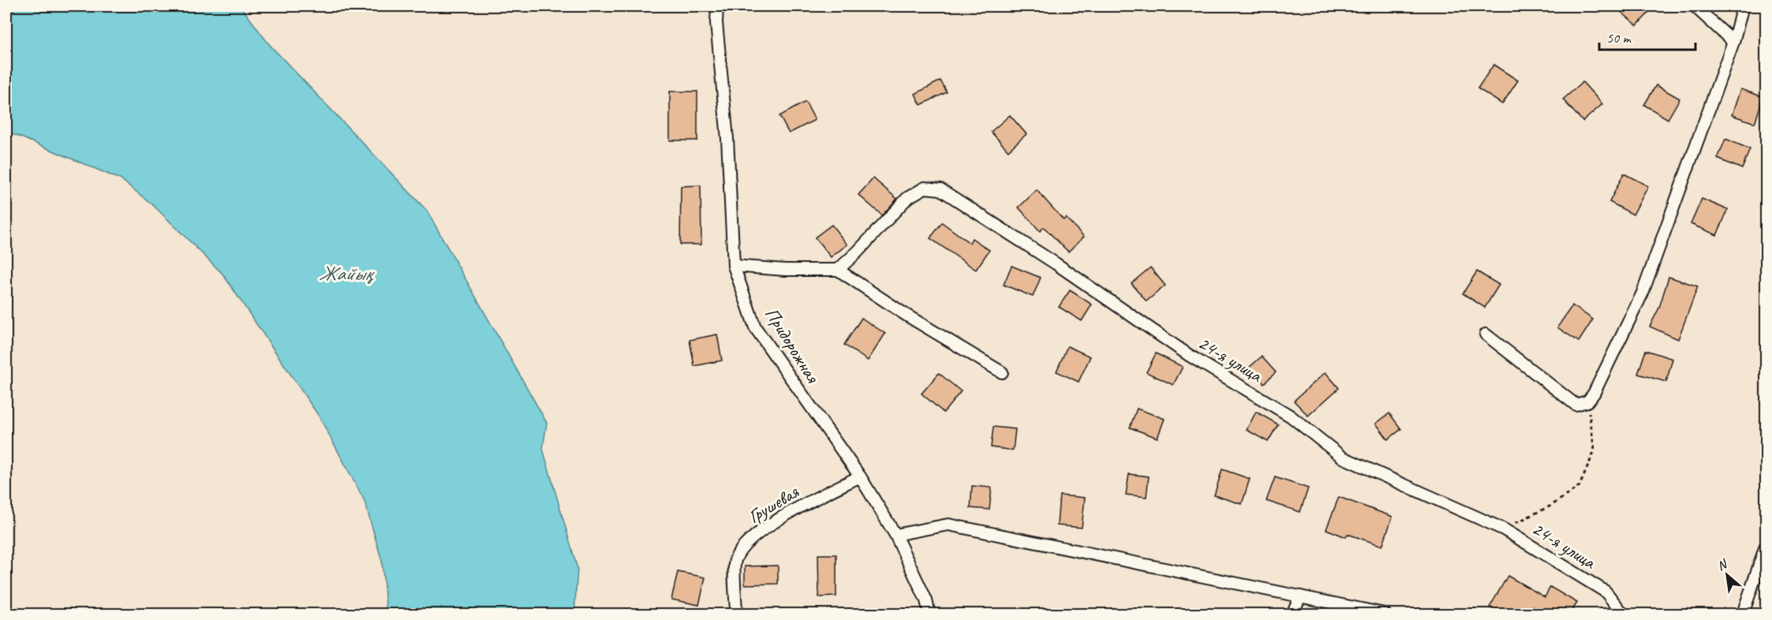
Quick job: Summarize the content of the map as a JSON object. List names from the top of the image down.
{
  "streets": {
    "street": ["Придорожная", "24-я улица", "Грушевая"]
  },
  "crossings": [
    ["Придорожная", "Грушевая"]
  ],
  "water": ["Жайық"],
  "scale_bar": "50 m",
  "north": "top left"
}
